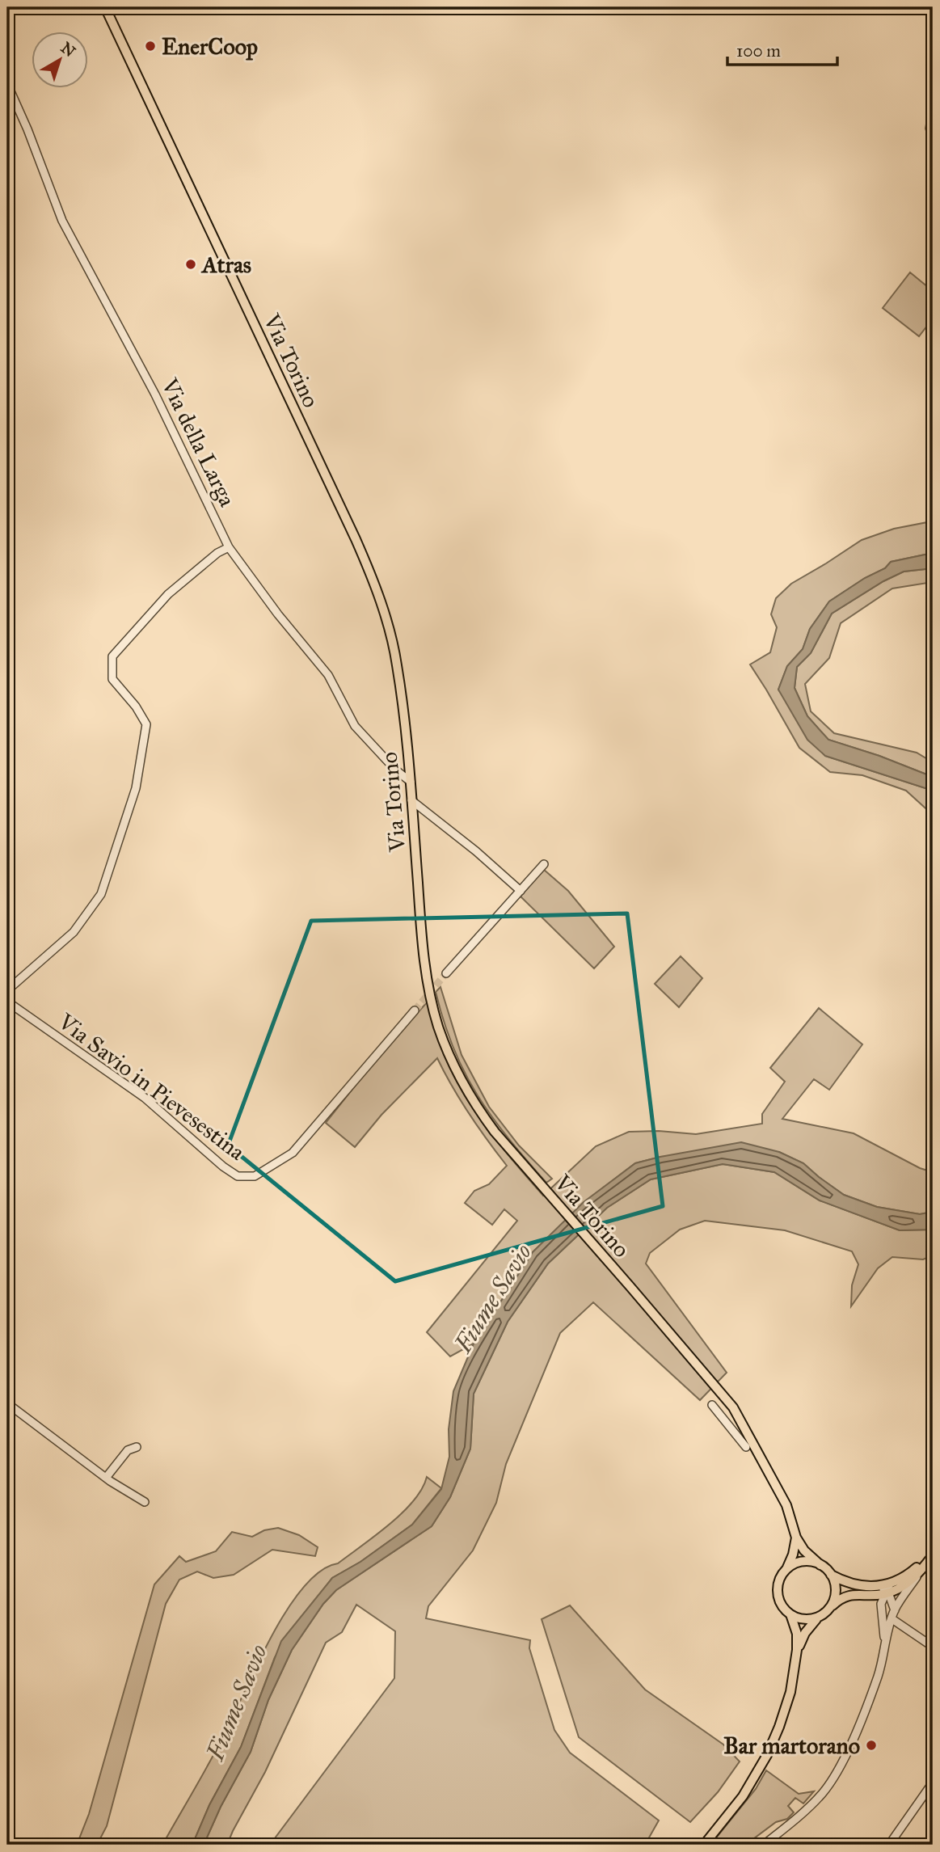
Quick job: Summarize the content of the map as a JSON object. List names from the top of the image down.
{
  "streets": {
    "main road": ["Via Torino"],
    "street": ["Via della Larga", "Via Savio in Pievesestina"]
  },
  "crossings": [
    ["Via Torino", "Via della Larga"]
  ],
  "water": ["Fiume Savio"],
  "places": ["EnerCoop", "Atras", "Bar martorano"],
  "scale_bar": "100 m",
  "north": "top right"
}
